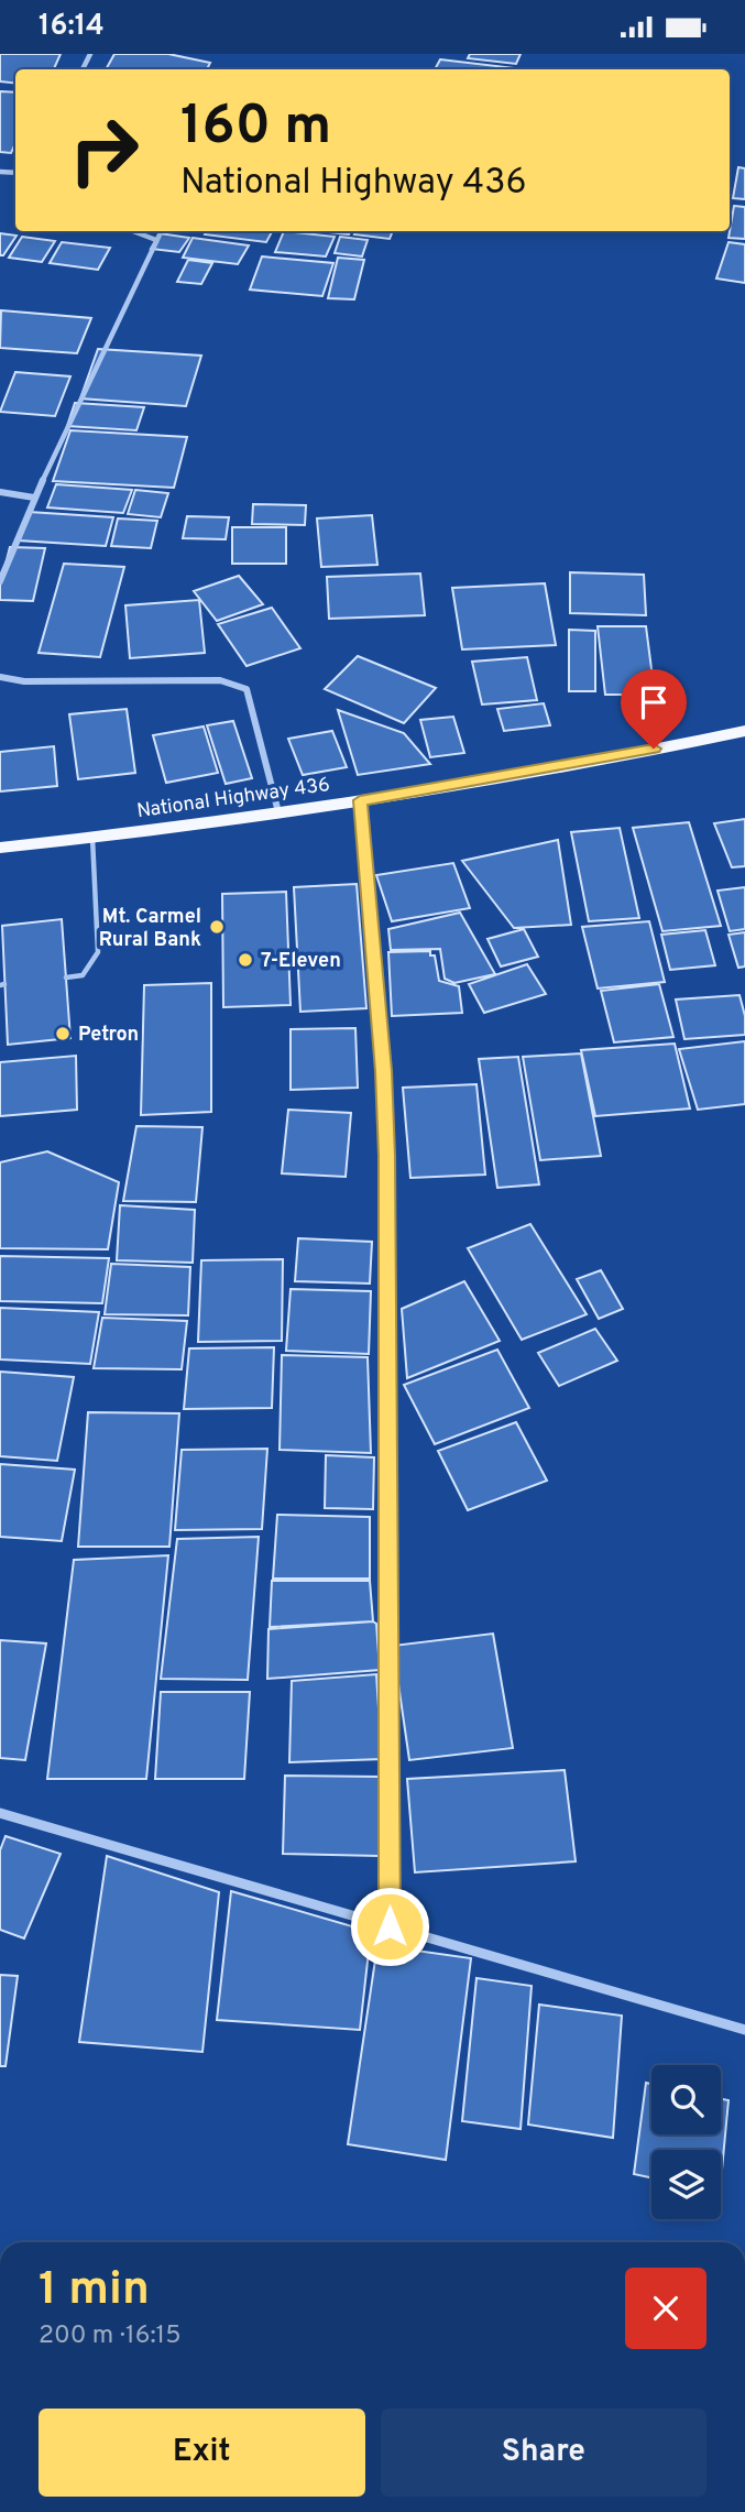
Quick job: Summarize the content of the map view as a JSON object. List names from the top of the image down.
{
  "streets": {
    "main road": ["National Highway 436"]
  },
  "places": ["Mt. Carmel Rural Bank", "7-Eleven", "Petron"],
  "page": {
    "status": "16:14",
    "turn": ["160 m", "National Highway 436"],
    "heading": ["1 min", "200 m · 16:15"],
    "buttons": ["Exit", "Share"]
  }
}
